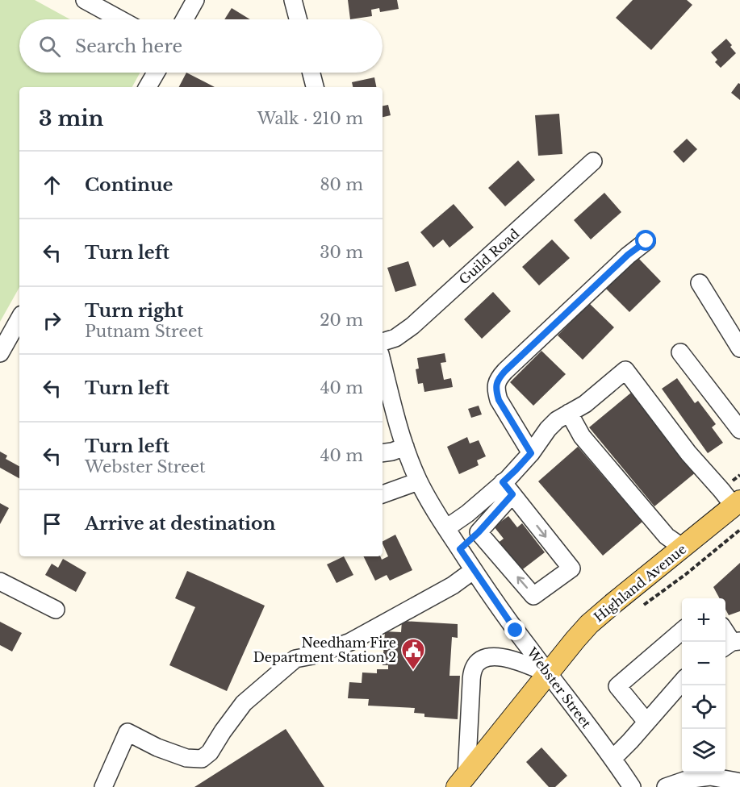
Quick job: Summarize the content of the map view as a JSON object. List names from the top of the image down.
{
  "streets": {
    "main road": ["Highland Avenue"],
    "street": ["Guild Road", "Webster Street"]
  },
  "crossings": [
    ["Highland Avenue", "Webster Street"]
  ],
  "places": {
    "public building": ["Needham Fire Department Station 2"]
  },
  "page": {
    "search": "Search here",
    "heading": ["3 min", "Walk · 210 m"],
    "list": [
      ["Continue", "80 m"],
      ["Turn left", "30 m"],
      ["Turn right", "Putnam Street", "20 m"],
      ["Turn left", "40 m"],
      ["Turn left", "Webster Street", "40 m"],
      "Arrive at destination"
    ],
    "map_buttons": ["+", "−"]
  }
}
